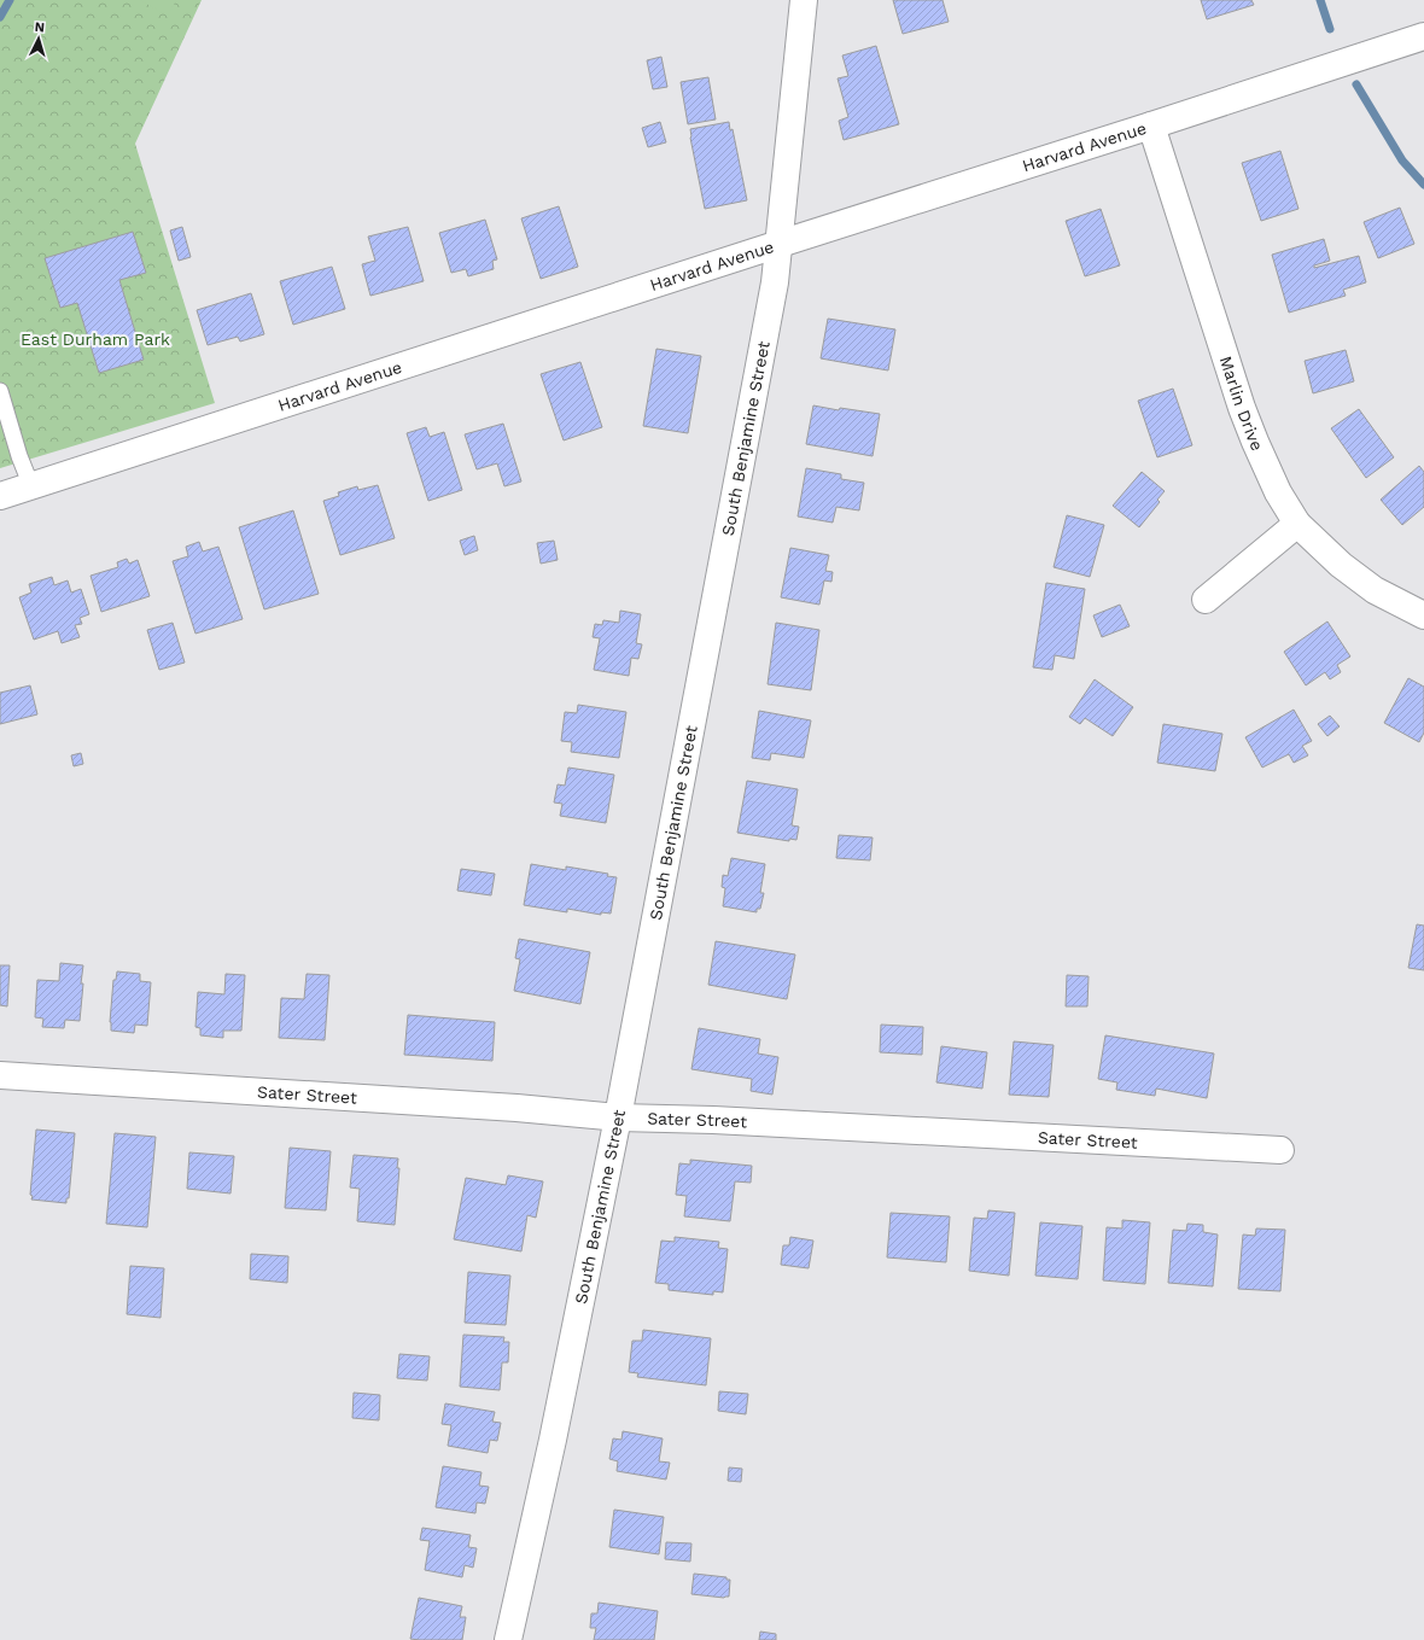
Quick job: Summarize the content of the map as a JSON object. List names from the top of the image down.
{
  "streets": {
    "street": [
      "Harvard Avenue",
      "Marlin Drive",
      "South Benjamine Street",
      "Sater Street"
    ]
  },
  "crossings": [
    ["Harvard Avenue", "Marlin Drive"],
    ["Harvard Avenue", "South Benjamine Street"],
    ["South Benjamine Street", "Sater Street"]
  ],
  "parks": ["East Durham Park"],
  "north": "top"
}
